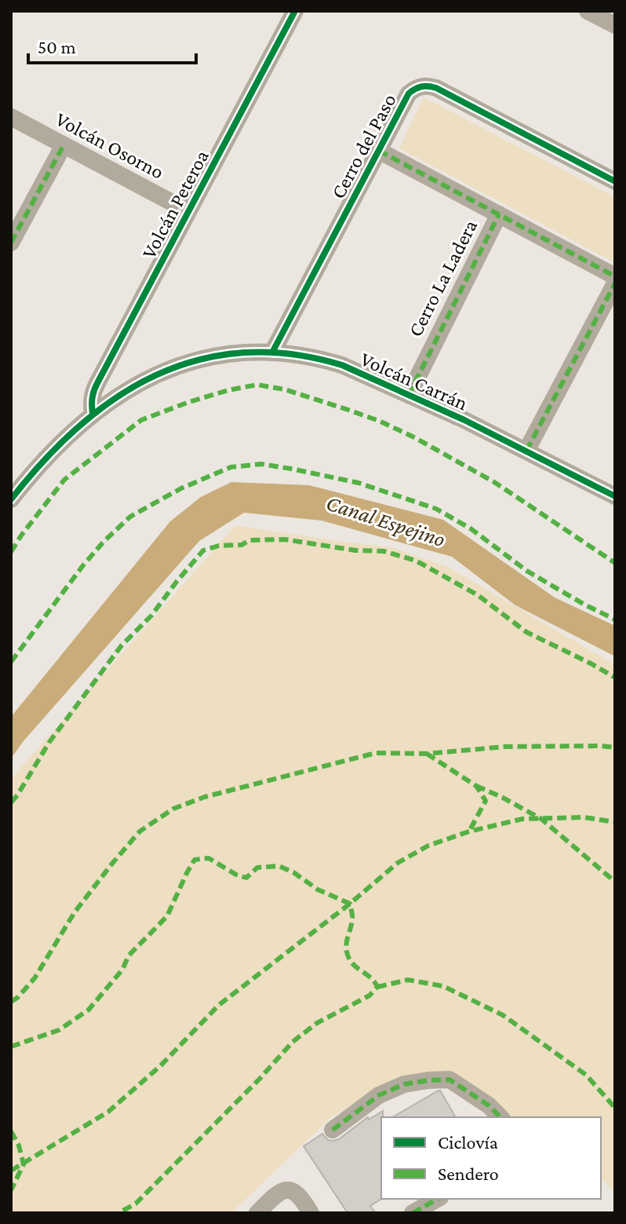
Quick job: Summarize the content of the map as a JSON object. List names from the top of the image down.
{
  "streets": {
    "street": [
      "Volcán Osorno",
      "Cerro del Paso",
      "Volcán Peteroa",
      "Cerro La Ladera",
      "Volcán Carrán"
    ]
  },
  "crossings": [
    ["Volcán Osorno", "Volcán Peteroa"],
    ["Cerro del Paso", "Cerro La Ladera"],
    ["Cerro del Paso", "Volcán Carrán"],
    ["Volcán Peteroa", "Volcán Carrán"],
    ["Cerro La Ladera", "Volcán Carrán"]
  ],
  "water": ["Canal Espejino"],
  "legend": ["Ciclovía", "Sendero"],
  "scale_bar": "50 m"
}
